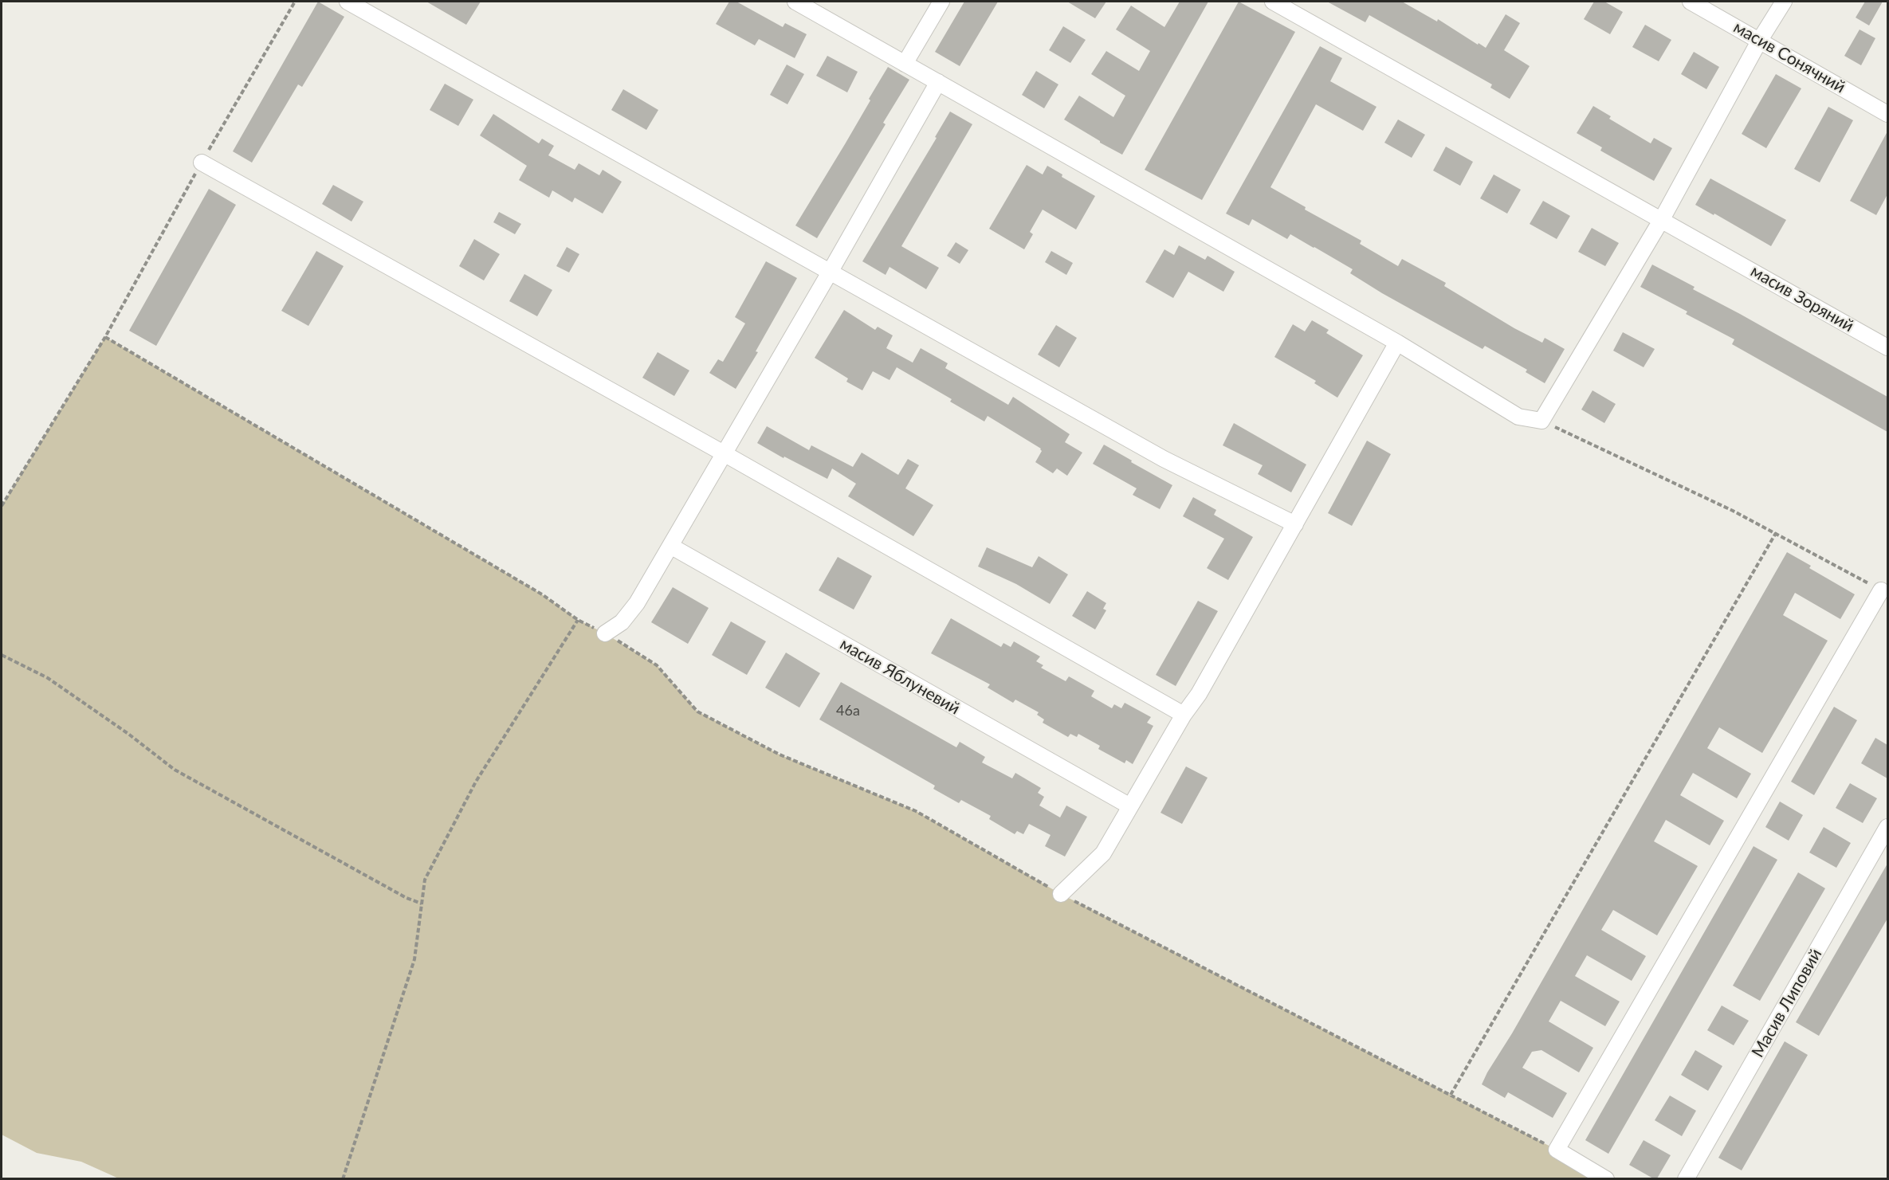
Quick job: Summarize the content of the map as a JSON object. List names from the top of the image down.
{
  "streets": {
    "street": [
      "масив Сонячний",
      "масив Зоряний",
      "масив Яблуневий",
      "Масив Липовий"
    ]
  },
  "house_numbers": ["46а"]
}
